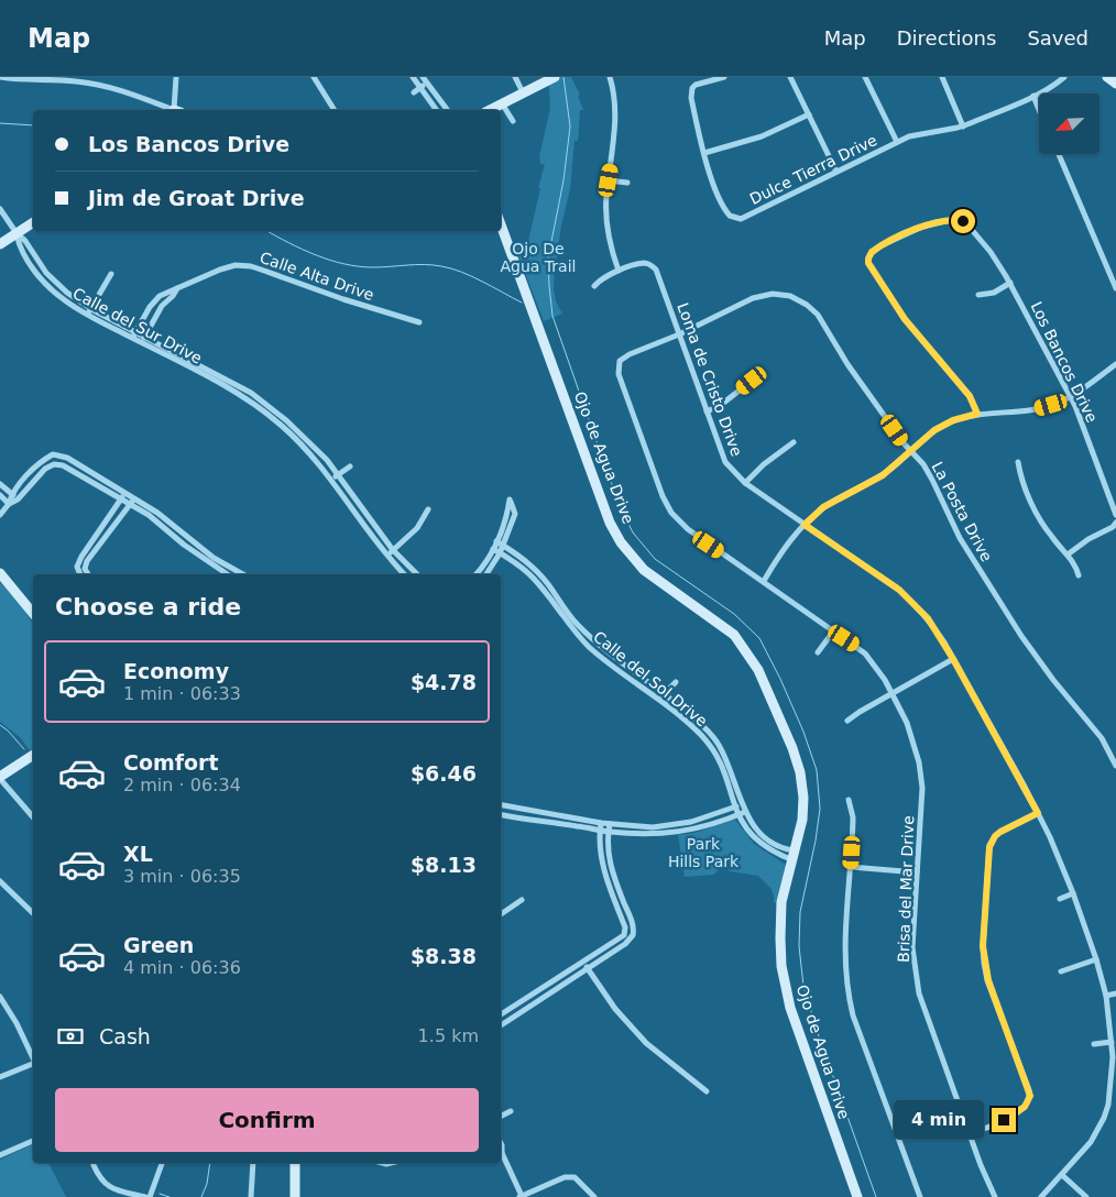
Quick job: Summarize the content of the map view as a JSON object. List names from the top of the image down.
{
  "streets": {
    "street": [
      "Dulce Tierra Drive",
      "Calle Alta Drive",
      "Calle del Sur Drive",
      "Los Bancos Drive",
      "Loma de Cristo Drive",
      "Ojo de Agua Drive",
      "La Posta Drive",
      "Calle del Sol Drive",
      "Brisa del Mar Drive"
    ]
  },
  "crossings": [
    ["Calle Alta Drive", "Calle del Sur Drive"],
    ["Loma de Cristo Drive", "La Posta Drive"],
    ["Loma de Cristo Drive", "Brisa del Mar Drive"],
    ["Ojo de Agua Drive", "Calle del Sol Drive"],
    ["La Posta Drive", "Brisa del Mar Drive"]
  ],
  "parks": ["Ojo De Agua Trail", "Park Hills Park"],
  "north": "bottom left",
  "page": {
    "header": "Map",
    "nav": ["Map", "Directions", "Saved"],
    "banner": ["Los Bancos Drive", "Jim de Groat Drive"],
    "heading": "Choose a ride",
    "list": [
      {
        "name": "Economy",
        "note": "1 min · 06:33",
        "value": "$4.78"
      },
      {
        "name": "Comfort",
        "note": "2 min · 06:34",
        "value": "$6.46"
      },
      {
        "name": "XL",
        "note": "3 min · 06:35",
        "value": "$8.13"
      },
      {
        "name": "Green",
        "note": "4 min · 06:36",
        "value": "$8.38"
      }
    ],
    "pay": ["Cash", "1.5 km"],
    "buttons": "Confirm",
    "bubble": "4 min"
  }
}
